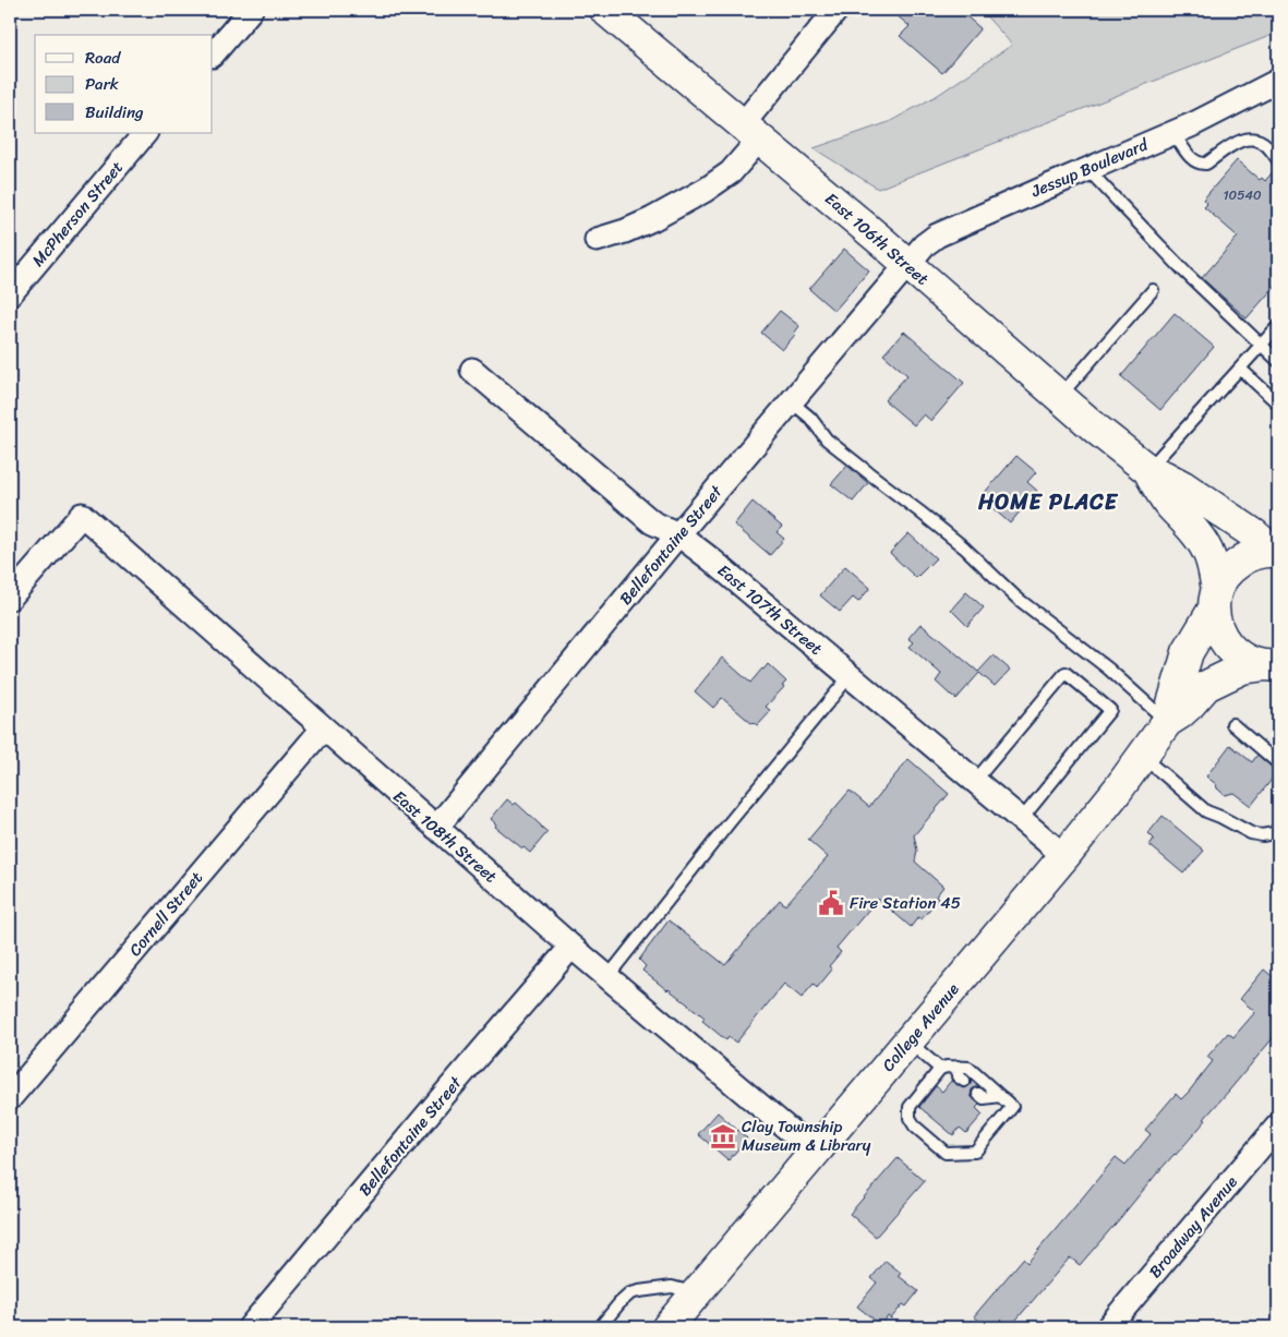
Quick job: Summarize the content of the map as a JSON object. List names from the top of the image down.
{
  "streets": {
    "main road": ["East 106th Street", "College Avenue"],
    "street": [
      "Jessup Boulevard",
      "McPherson Street",
      "Bellefontaine Street",
      "East 107th Street",
      "East 108th Street",
      "Cornell Street",
      "Broadway Avenue"
    ]
  },
  "crossings": [
    ["Jessup Boulevard", "East 106th Street"],
    ["Jessup Boulevard", "Bellefontaine Street"],
    ["East 106th Street", "Bellefontaine Street"],
    ["East 106th Street", "College Avenue"],
    ["Bellefontaine Street", "East 107th Street"],
    ["Bellefontaine Street", "East 108th Street"],
    ["East 107th Street", "College Avenue"],
    ["East 108th Street", "Cornell Street"],
    ["East 108th Street", "College Avenue"]
  ],
  "districts": ["HOME PLACE"],
  "places": {
    "public building": ["Fire Station 45"],
    "museum": ["Clay Township Museum & Library"]
  },
  "house_numbers": ["10540"],
  "legend": ["Road", "Park", "Building"]
}
